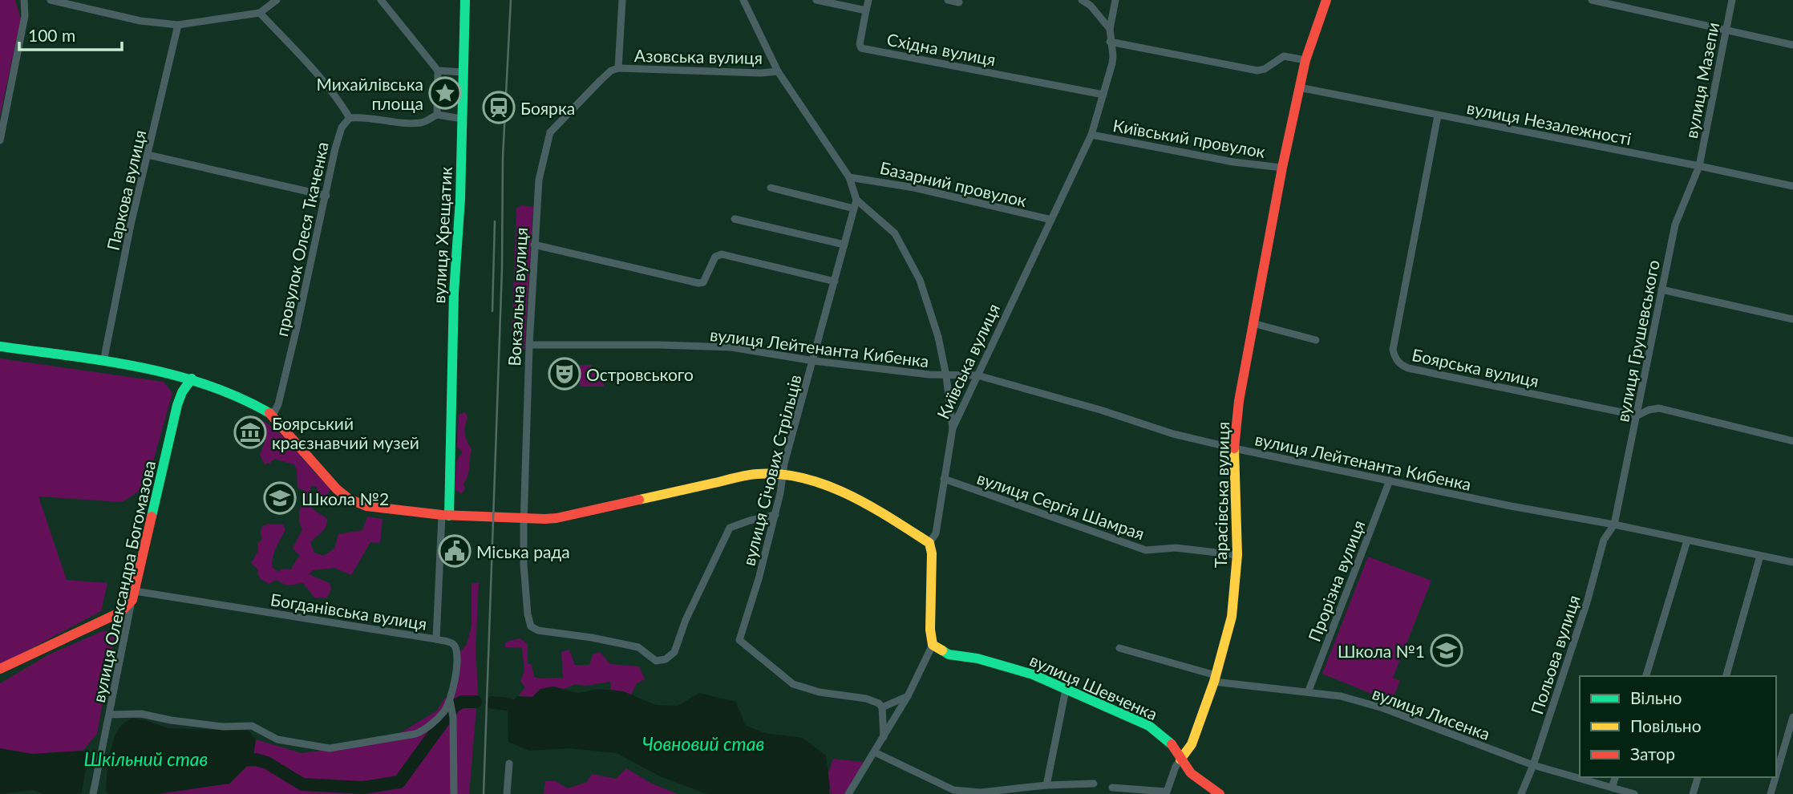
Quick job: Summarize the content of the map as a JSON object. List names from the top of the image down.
{
  "streets": {
    "street": [
      "Східна вулиця",
      "Азовська вулиця",
      "вулиця Мазепи",
      "вулиця Незалежності",
      "Київський провулок",
      "Базарний провулок",
      "Паркова вулиця",
      "вулиця Хрещатик",
      "провулок Олеся Ткаченка",
      "Вокзальна вулиця",
      "вулиця Грушевського",
      "вулиця Лейтенанта Кибенка",
      "Київська вулиця",
      "Боярська вулиця",
      "вулиця Січових Стрільців",
      "Тарасівська вулиця",
      "вулиця Сергія Шамрая",
      "Прорізна вулиця",
      "вулиця Олександра Богомазова",
      "Богданівська вулиця",
      "Польова вулиця",
      "вулиця Шевченка",
      "вулиця Лисенка"
    ]
  },
  "crossings": [
    ["Східна вулиця", "Київська вулиця"],
    ["Азовська вулиця", "Вокзальна вулиця"],
    ["вулиця Мазепи", "вулиця Незалежності"],
    ["вулиця Мазепи", "вулиця Грушевського"],
    ["вулиця Незалежності", "вулиця Грушевського"],
    ["вулиця Незалежності", "Боярська вулиця"],
    ["вулиця Незалежності", "Тарасівська вулиця"],
    ["Київський провулок", "Київська вулиця"],
    ["Київський провулок", "Тарасівська вулиця"],
    ["Базарний провулок", "Київська вулиця"],
    ["вулиця Хрещатик", "Богданівська вулиця"],
    ["Вокзальна вулиця", "вулиця Лейтенанта Кибенка"],
    ["Вокзальна вулиця", "вулиця Січових Стрільців"],
    ["вулиця Грушевського", "вулиця Лейтенанта Кибенка"],
    ["вулиця Грушевського", "Боярська вулиця"],
    ["вулиця Грушевського", "Польова вулиця"],
    ["вулиця Лейтенанта Кибенка", "Київська вулиця"],
    ["вулиця Лейтенанта Кибенка", "вулиця Січових Стрільців"],
    ["вулиця Лейтенанта Кибенка", "Тарасівська вулиця"],
    ["вулиця Лейтенанта Кибенка", "Прорізна вулиця"],
    ["вулиця Лейтенанта Кибенка", "Польова вулиця"],
    ["Київська вулиця", "вулиця Сергія Шамрая"],
    ["Київська вулиця", "вулиця Шевченка"],
    ["Тарасівська вулиця", "вулиця Сергія Шамрая"],
    ["Тарасівська вулиця", "вулиця Шевченка"],
    ["Тарасівська вулиця", "вулиця Лисенка"],
    ["Прорізна вулиця", "вулиця Лисенка"],
    ["вулиця Олександра Богомазова", "Богданівська вулиця"],
    ["Польова вулиця", "вулиця Лисенка"]
  ],
  "water": ["Човновий став", "Шкільний став"],
  "places": {
    "place": ["Михайлівська площа"],
    "station": ["Боярка"],
    "theatre": ["Островського"],
    "museum": ["Боярський краєзнавчий музей"],
    "school or university": ["Школа №2", "Школа №1"],
    "public building": ["Міська рада"]
  },
  "legend": ["Вільно", "Повільно", "Затор"],
  "scale_bar": "100 m"
}
